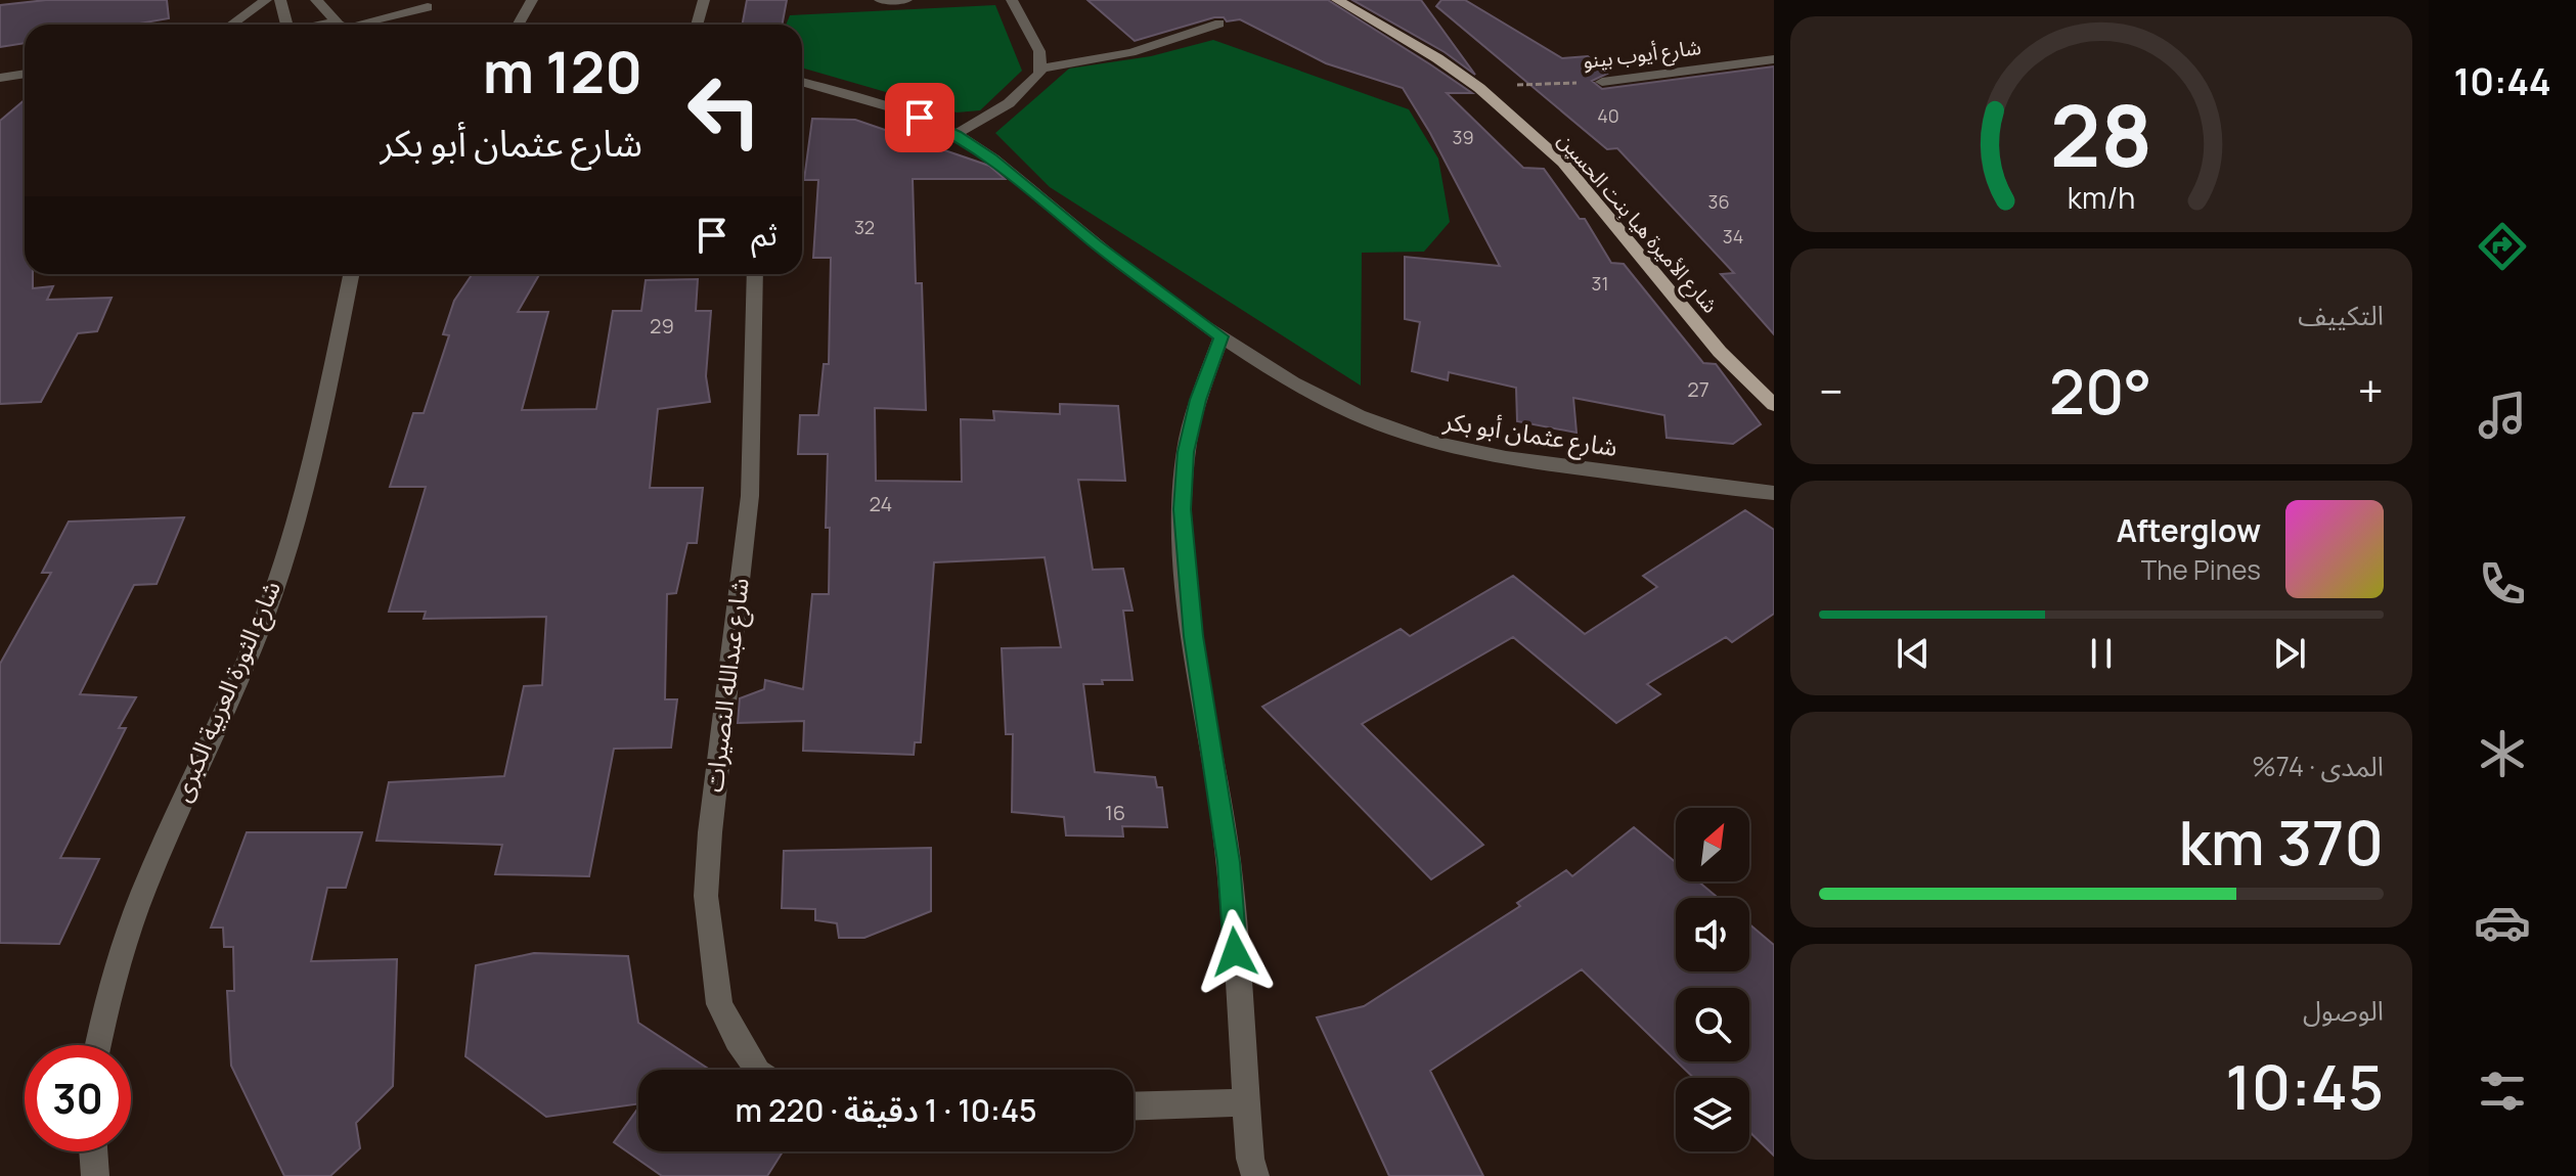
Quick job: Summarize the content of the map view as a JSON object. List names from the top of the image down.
{
  "streets": {
    "main road": ["شارع الأميرة هيا بنت الحسين"],
    "street": [
      "شارع أيوب بينو",
      "شارع عثمان أبو بكر",
      "شارع عبدالله النصيرات",
      "شارع الثورة العربية الكبرى"
    ]
  },
  "house_numbers": [
    "40",
    "39",
    "36",
    "32",
    "34",
    "31",
    "29",
    "27",
    "24",
    "16"
  ],
  "north": "top right",
  "page": {
    "tabs": "10:44",
    "turn": ["120 m", "شارع عثمان أبو بكر"],
    "then": "ثم",
    "tile": [
      "التكييف",
      ["المدى · 74%", "370 km"],
      ["الوصول", "10:45"]
    ],
    "heat": ["−", "20°", "+"],
    "song": ["Afterglow", "The Pines"],
    "limit": "30",
    "trip": "10:45 · 1 دقيقة · 220 m",
    "gauge": ["28", "km/h"]
  }
}
